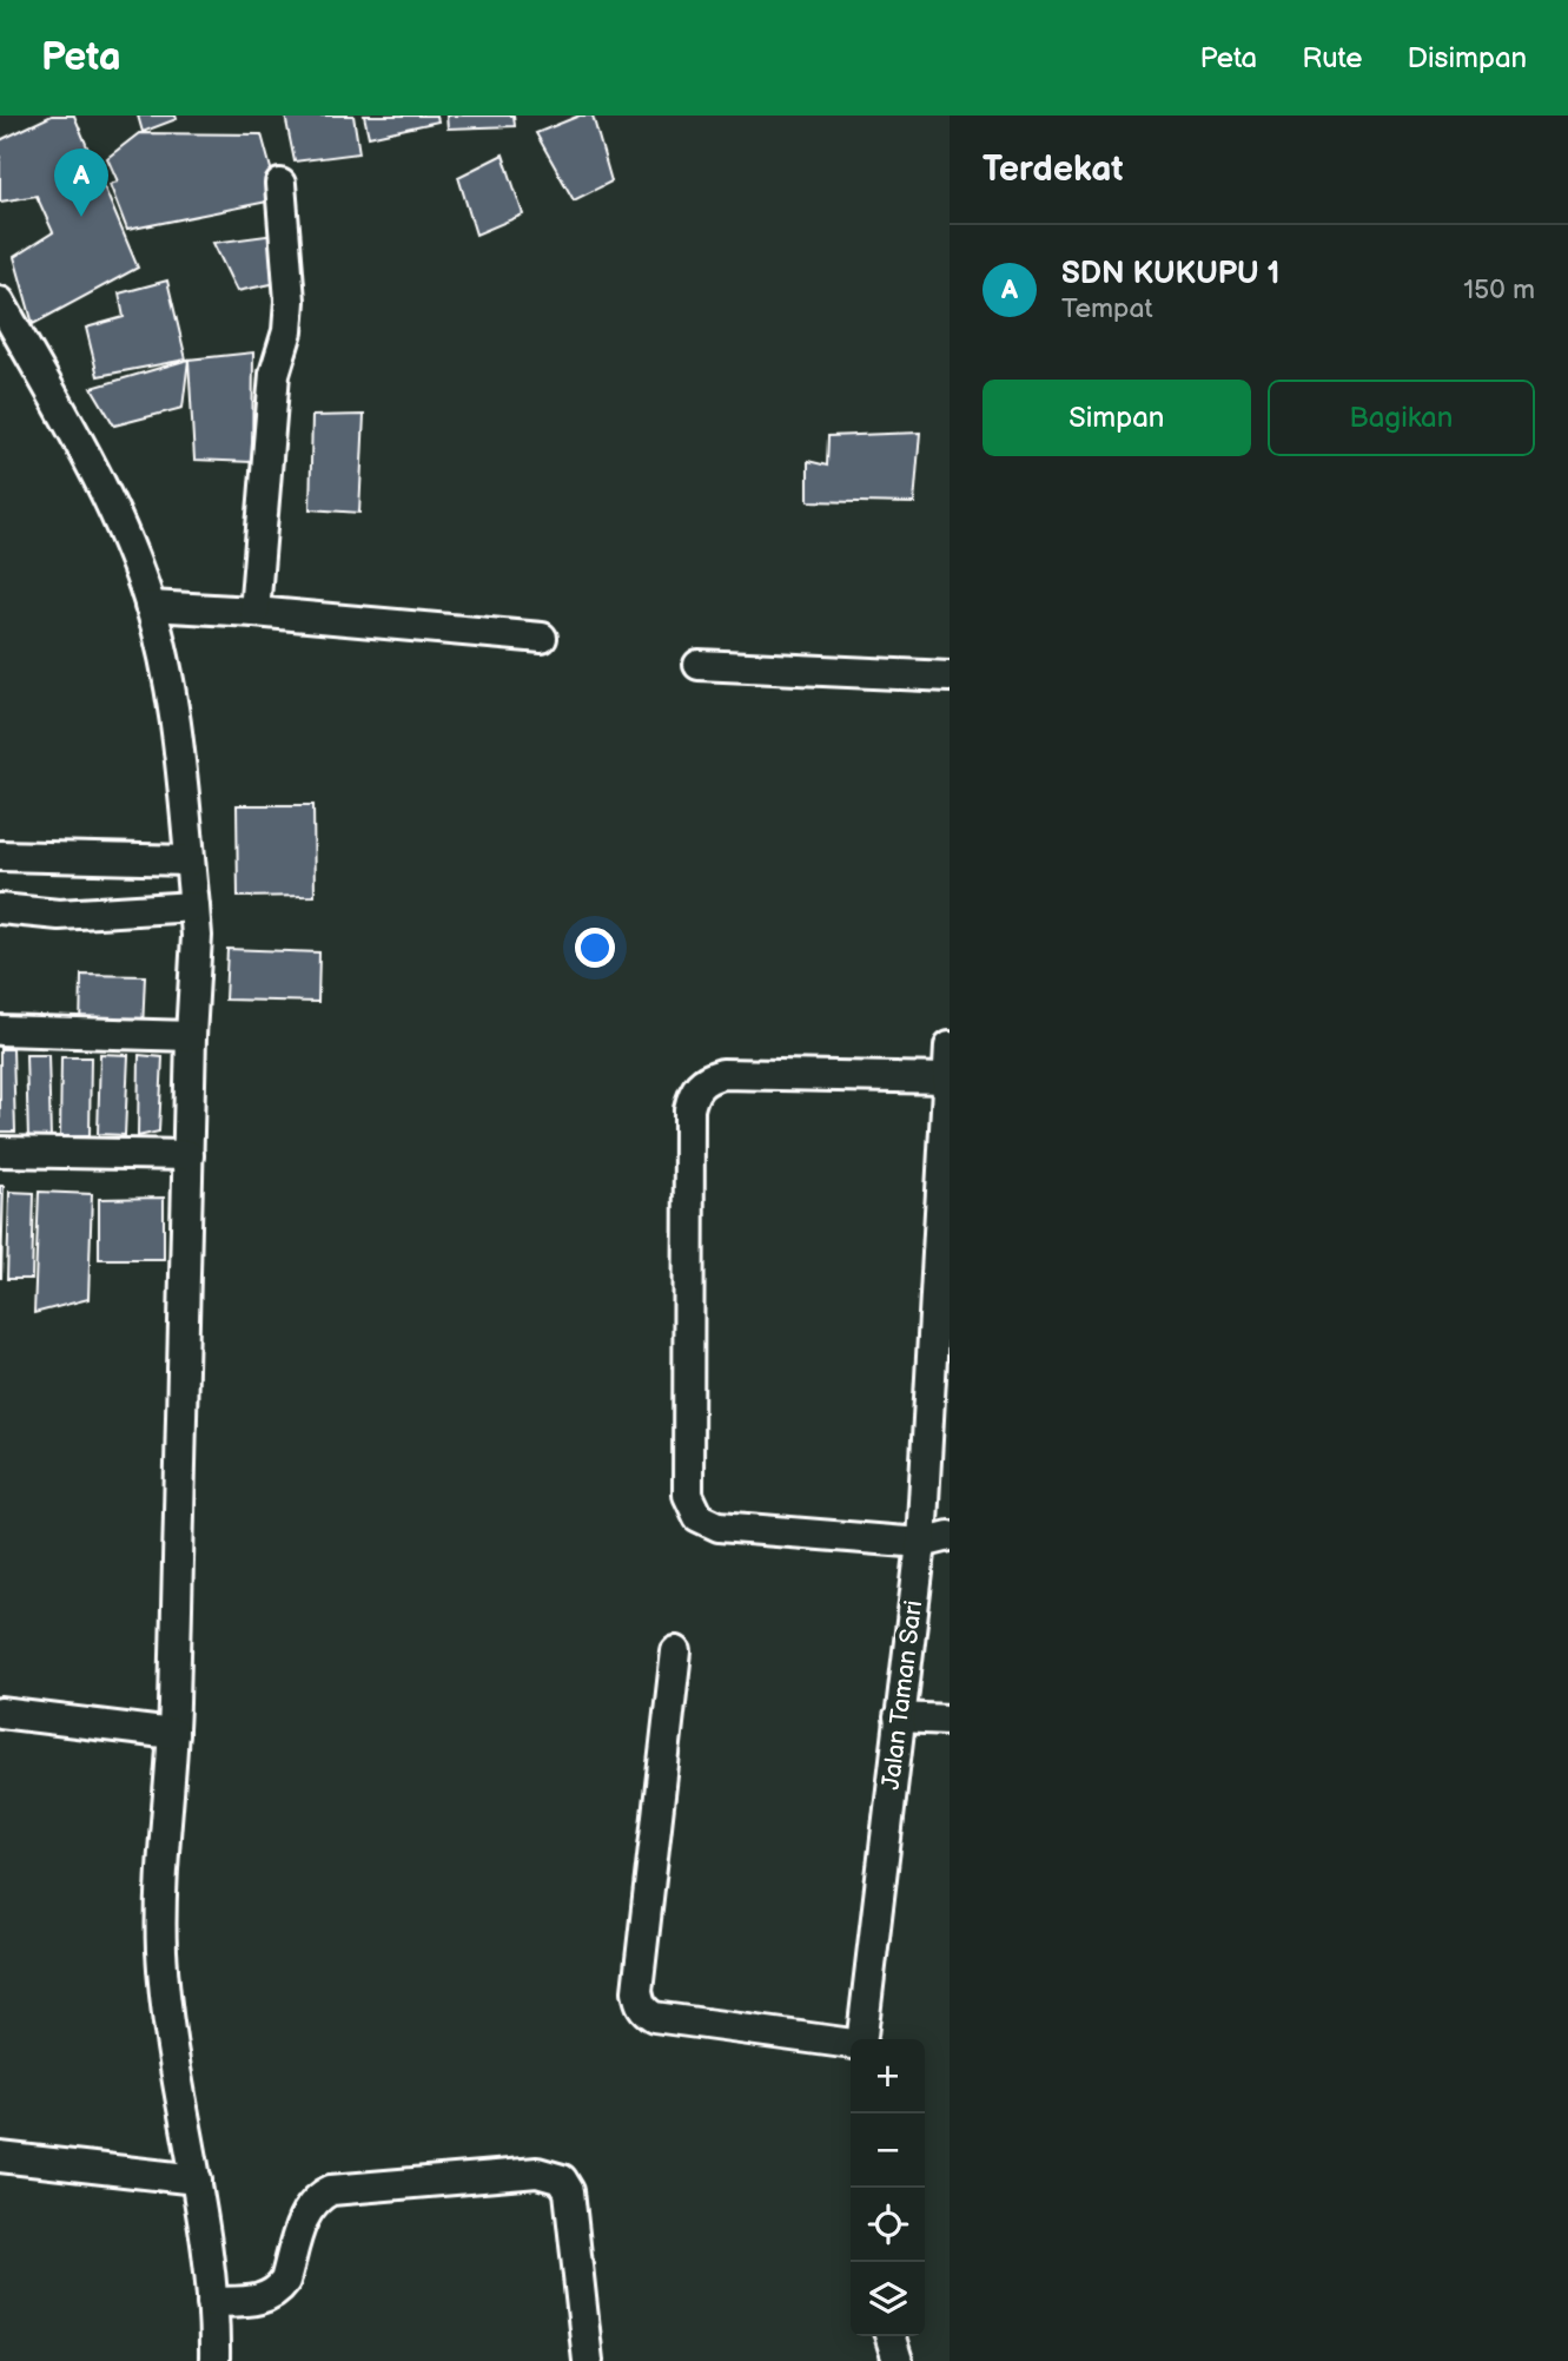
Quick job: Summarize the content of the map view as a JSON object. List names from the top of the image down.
{
  "streets": {
    "street": ["Jalan Taman Sari"]
  },
  "page": {
    "header": "Peta",
    "nav": ["Peta", "Rute", "Disimpan"],
    "heading": "Terdekat",
    "pins": "A",
    "list": [
      {
        "mark": "A",
        "name": "SDN KUKUPU 1",
        "note": "Tempat",
        "value": "150 m"
      }
    ],
    "buttons": ["Simpan", "Bagikan"],
    "map_buttons": ["+", "−"]
  }
}
